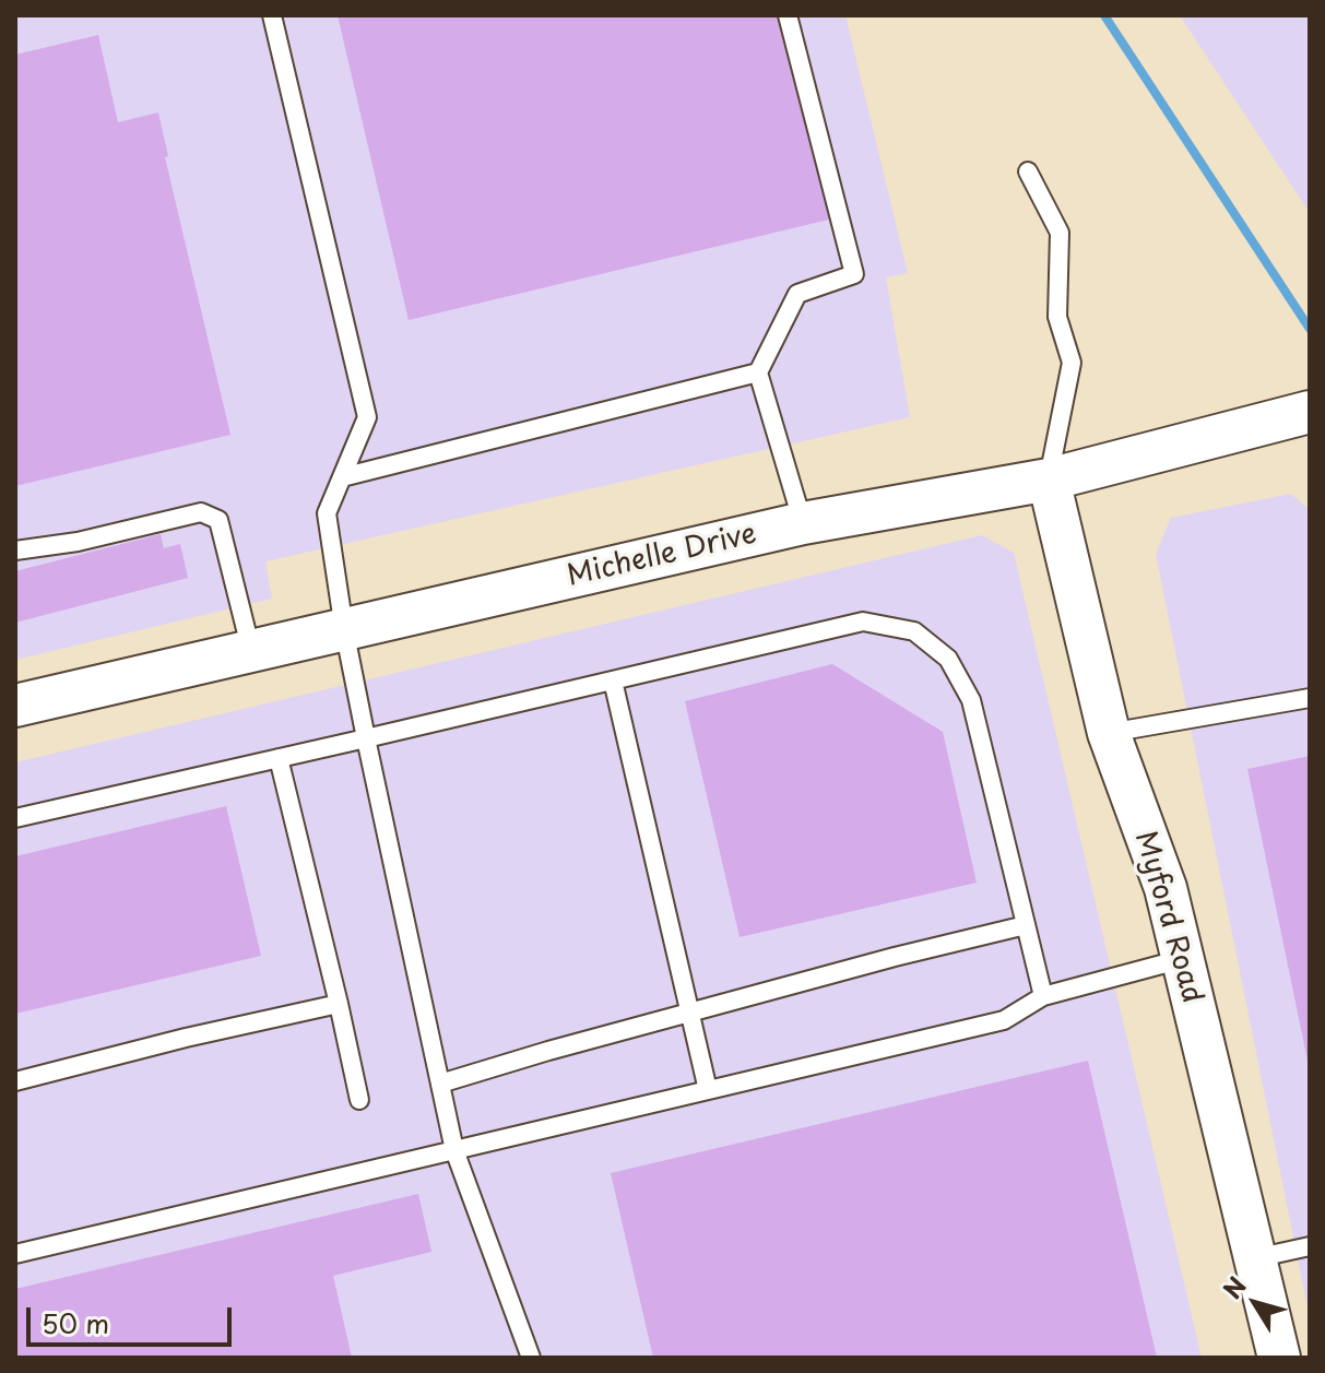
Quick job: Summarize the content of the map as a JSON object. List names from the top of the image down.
{
  "streets": {
    "street": ["Michelle Drive", "Myford Road"]
  },
  "crossings": [
    ["Michelle Drive", "Myford Road"]
  ],
  "scale_bar": "50 m",
  "north": "top left"
}
